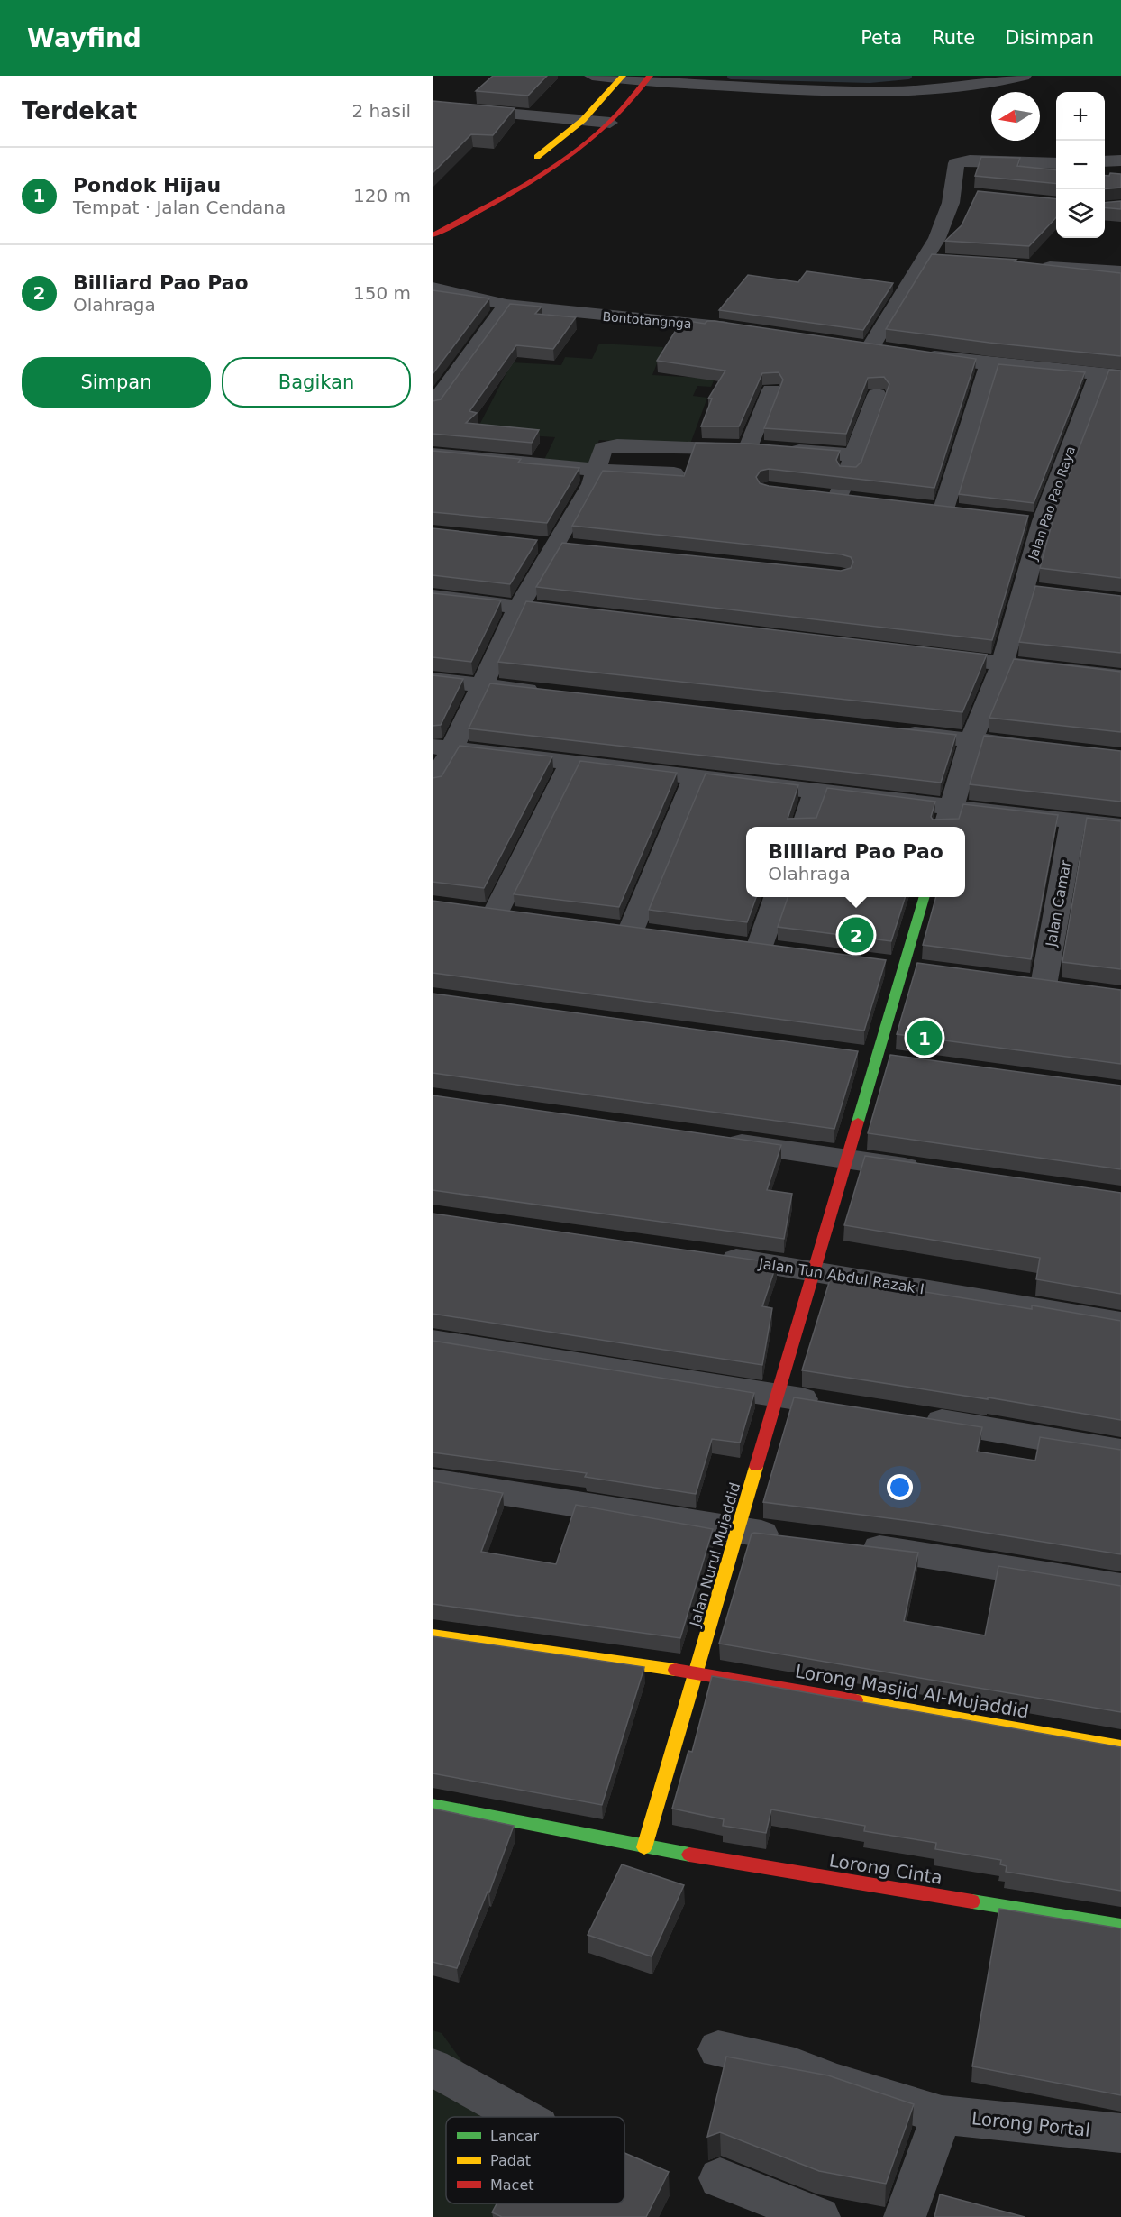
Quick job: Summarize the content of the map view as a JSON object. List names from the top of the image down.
{
  "streets": {
    "street": [
      "Bontotangnga",
      "Jalan Pao Pao Raya",
      "Jalan Camar",
      "Jalan Tun Abdul Razak I",
      "Jalan Nurul Mujaddid",
      "Lorong Masjid Al-Mujaddid",
      "Lorong Cinta",
      "Lorong Portal"
    ]
  },
  "crossings": [
    ["Jalan Tun Abdul Razak I", "Jalan Nurul Mujaddid"],
    ["Jalan Nurul Mujaddid", "Lorong Masjid Al-Mujaddid"],
    ["Jalan Nurul Mujaddid", "Lorong Cinta"]
  ],
  "legend": ["Lancar", "Padat", "Macet"],
  "north": "left",
  "page": {
    "header": "Wayfind",
    "nav": ["Peta", "Rute", "Disimpan"],
    "heading": ["Terdekat", "2 hasil"],
    "map_buttons": ["+", "−"],
    "list": [
      {
        "mark": "1",
        "name": "Pondok Hijau",
        "note": "Tempat · Jalan Cendana",
        "value": "120 m"
      },
      {
        "mark": "2",
        "name": "Billiard Pao Pao",
        "note": "Olahraga",
        "value": "150 m"
      }
    ],
    "buttons": ["Simpan", "Bagikan"],
    "popup": ["Billiard Pao Pao", "Olahraga"],
    "pins": ["2", "1"]
  }
}
